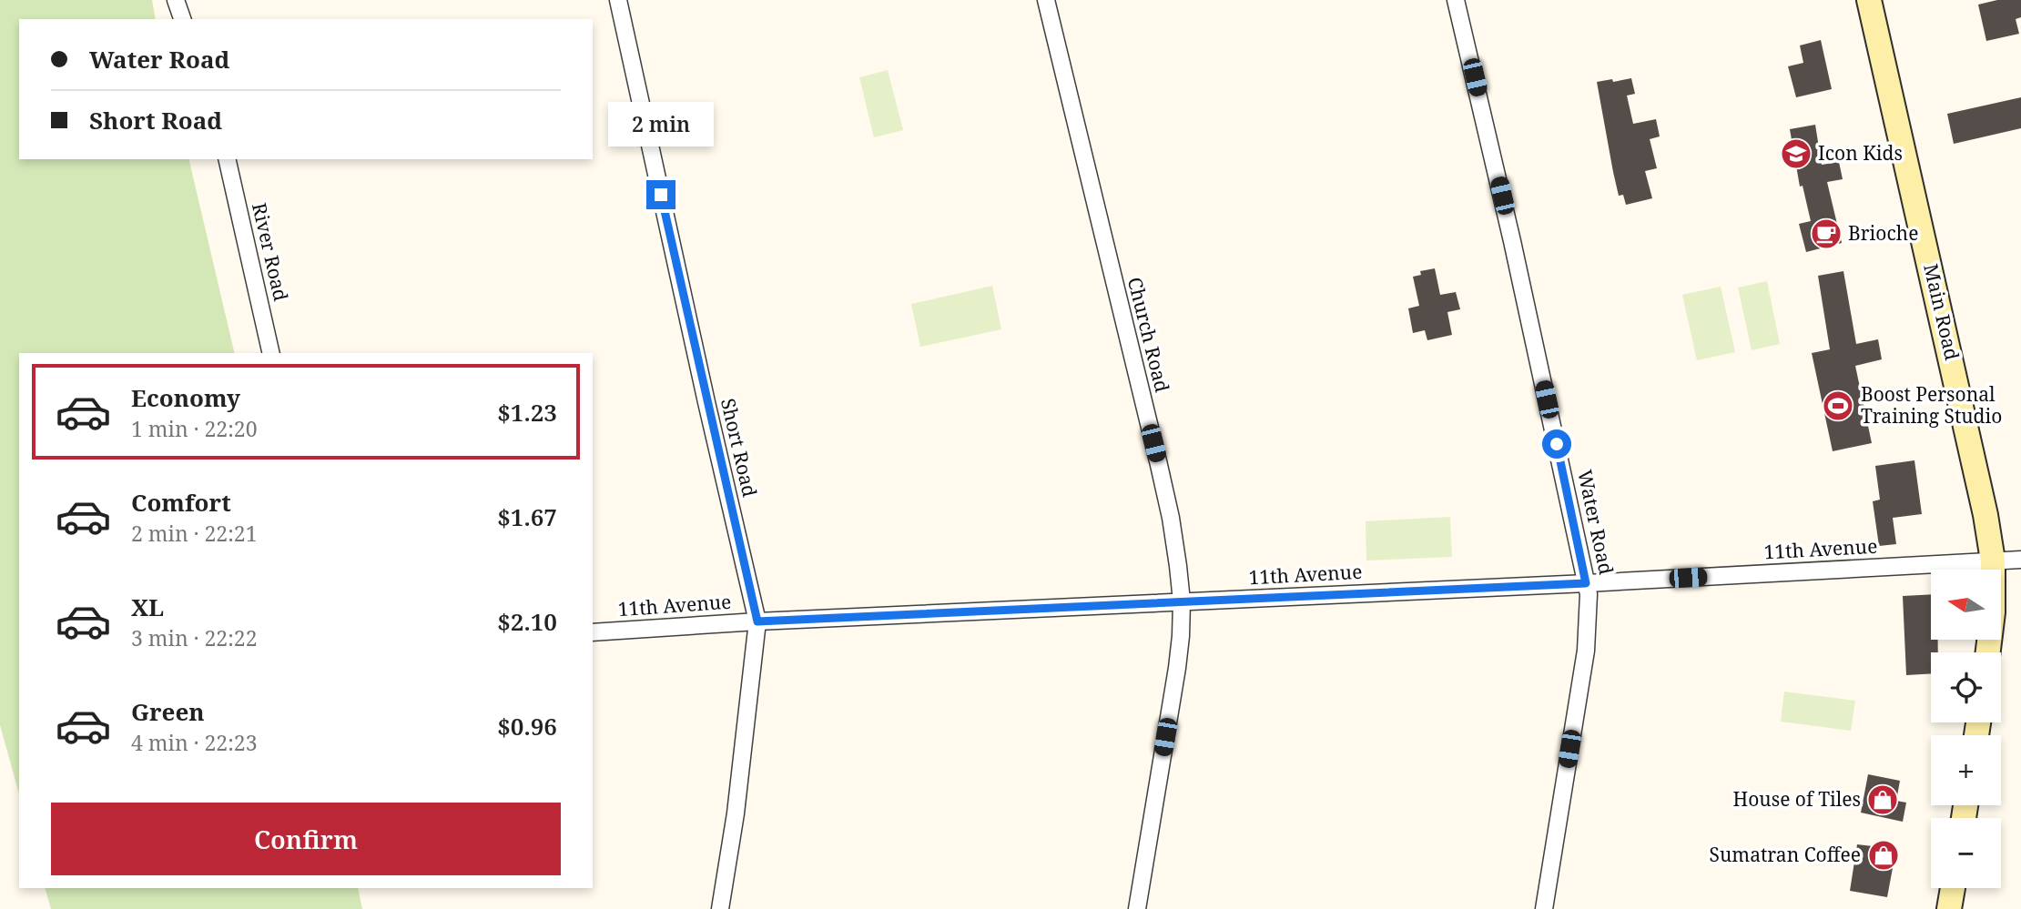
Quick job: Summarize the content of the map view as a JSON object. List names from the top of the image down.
{
  "streets": {
    "main road": ["Main Road"],
    "street": [
      "River Road",
      "Church Road",
      "Short Road",
      "Water Road",
      "11th Avenue"
    ]
  },
  "crossings": [
    ["Main Road", "11th Avenue"],
    ["Church Road", "11th Avenue"],
    ["Short Road", "11th Avenue"],
    ["Water Road", "11th Avenue"]
  ],
  "places": {
    "school or university": ["Icon Kids"],
    "cafe": ["Brioche"],
    "sports": ["Boost Personal Training Studio"],
    "shop": ["House of Tiles", "Sumatran Coffee"]
  },
  "north": "left",
  "page": {
    "banner": ["Water Road", "Short Road"],
    "bubble": "2 min",
    "list": [
      {
        "name": "Economy",
        "note": "1 min · 22:20",
        "value": "$1.23"
      },
      {
        "name": "Comfort",
        "note": "2 min · 22:21",
        "value": "$1.67"
      },
      {
        "name": "XL",
        "note": "3 min · 22:22",
        "value": "$2.10"
      },
      {
        "name": "Green",
        "note": "4 min · 22:23",
        "value": "$0.96"
      }
    ],
    "map_buttons": ["+", "−"],
    "buttons": "Confirm"
  }
}
